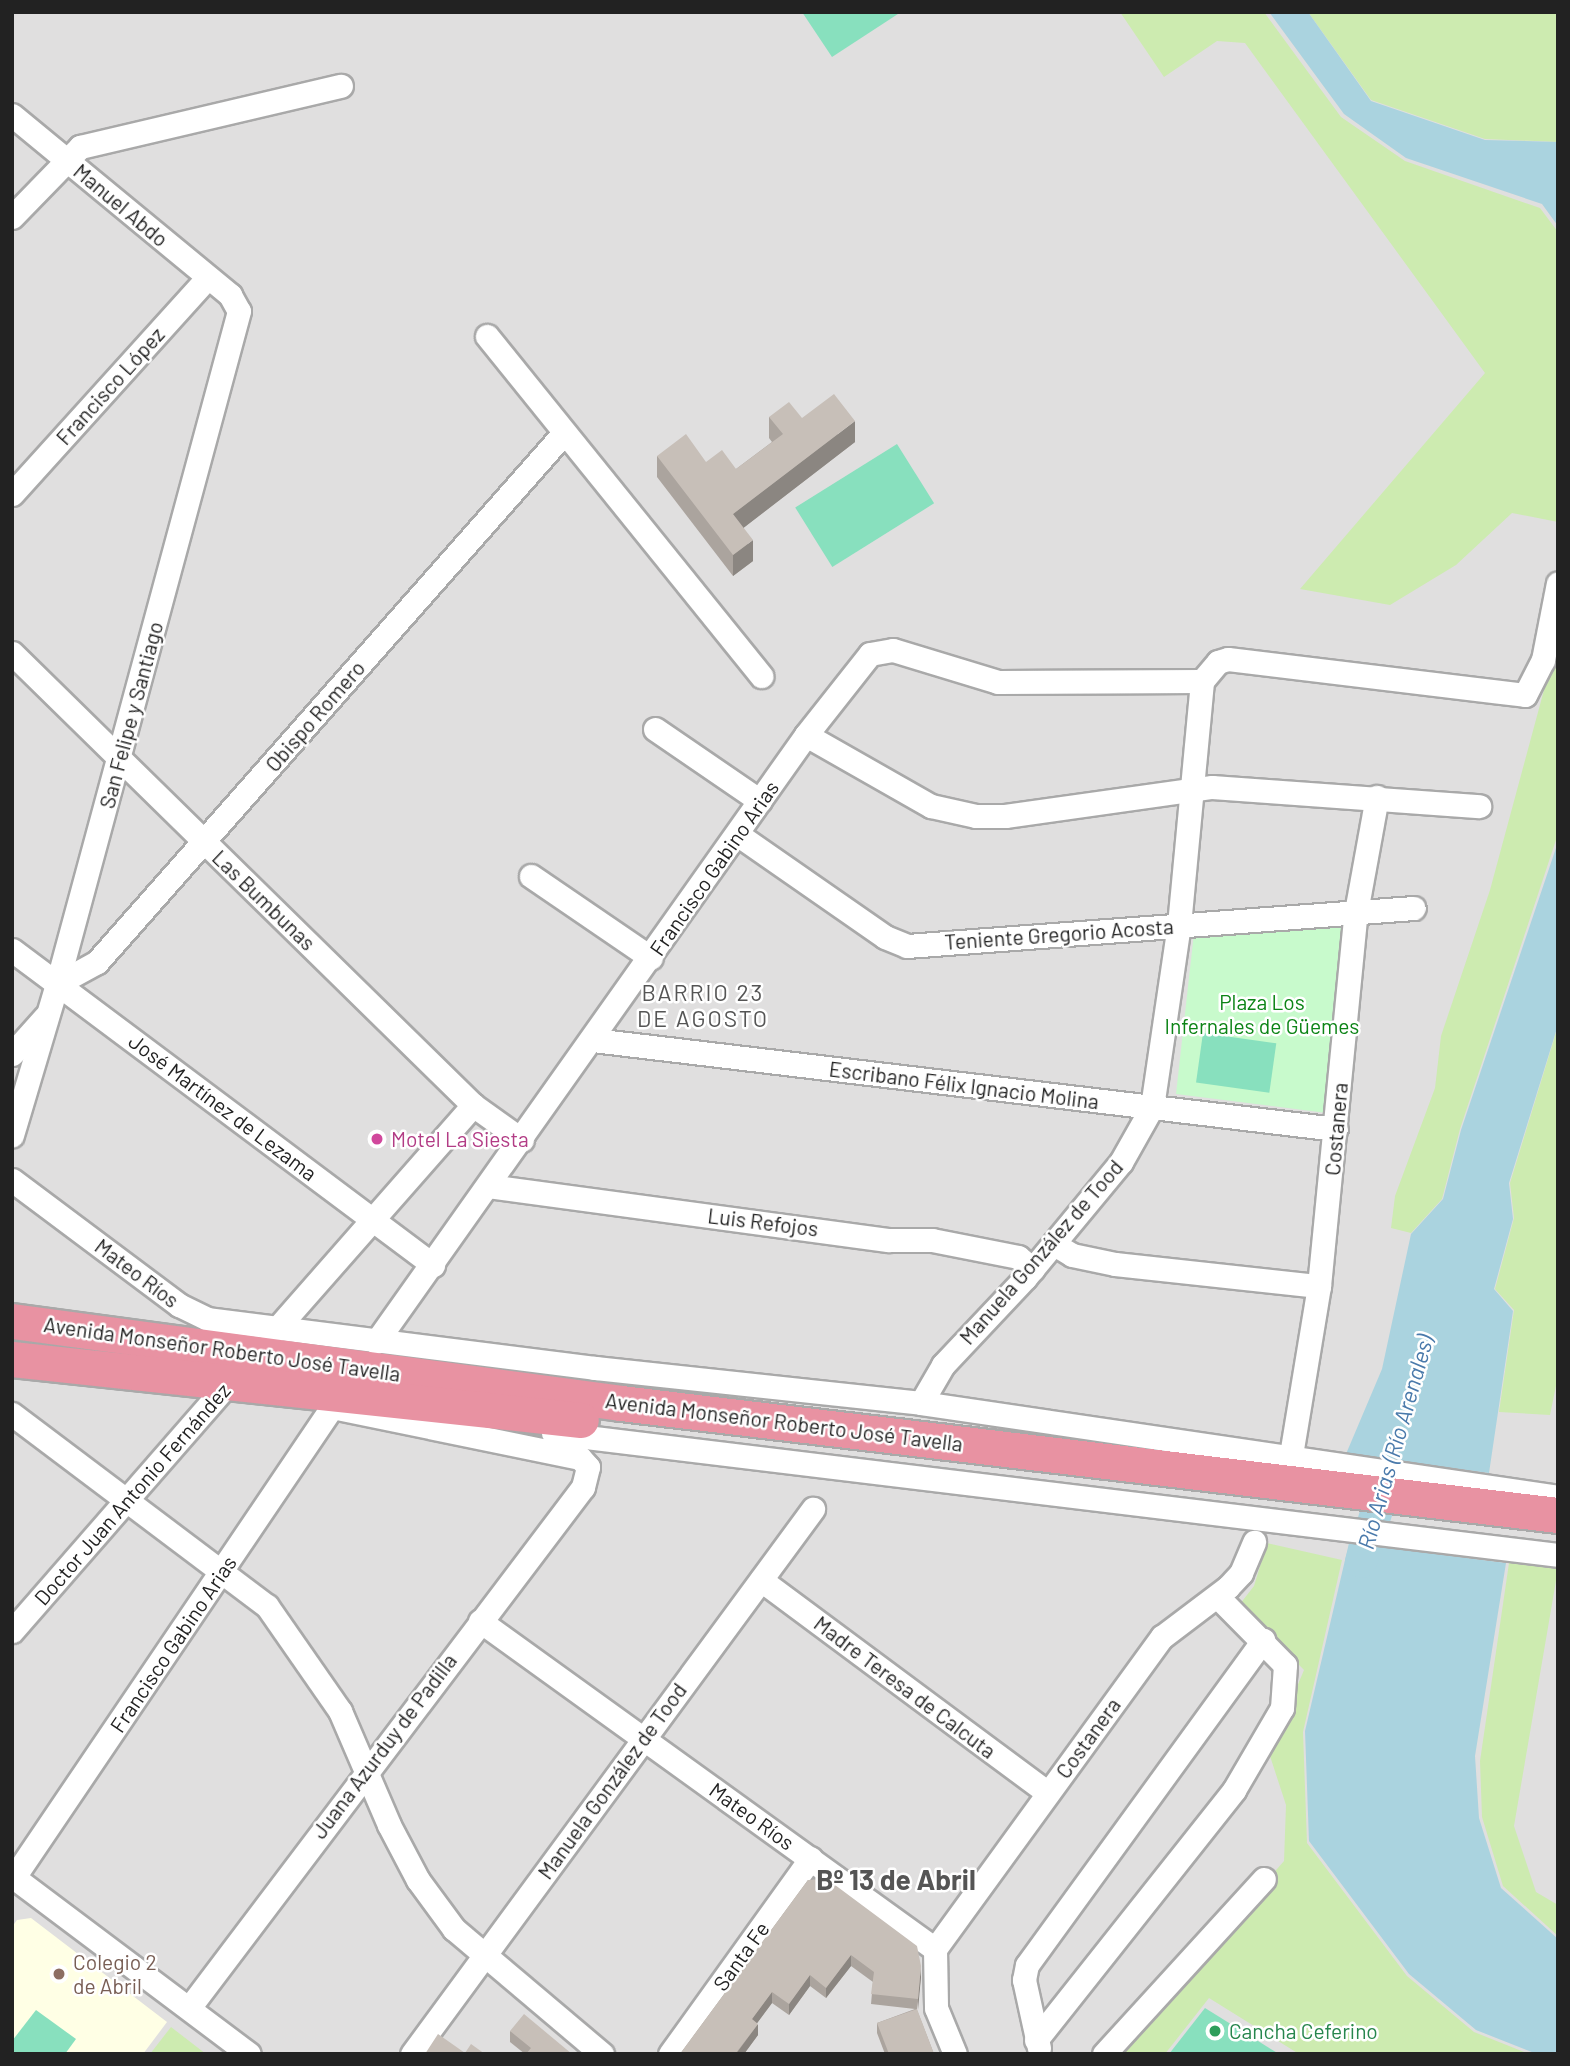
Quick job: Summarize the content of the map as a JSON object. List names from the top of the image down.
{
  "streets": {
    "highway": ["Avenida Monseñor Roberto José Tavella"],
    "street": [
      "Manuel Abdo",
      "Francisco López",
      "San Felipe y Santiago",
      "Obispo Romero",
      "Francisco Gabino Arias",
      "Las Bumbunas",
      "Teniente Gregorio Acosta",
      "Escribano Félix Ignacio Molina",
      "José Martínez de Lezama",
      "Costanera",
      "Luis Refojos",
      "Manuela González de Tood",
      "Mateo Ríos",
      "Doctor Juan Antonio Fernández",
      "Madre Teresa de Calcuta",
      "Juana Azurduy de Padilla",
      "Santa Fe"
    ]
  },
  "crossings": [
    ["Manuel Abdo", "Francisco López"],
    ["Manuel Abdo", "San Felipe y Santiago"],
    ["San Felipe y Santiago", "Obispo Romero"],
    ["San Felipe y Santiago", "Las Bumbunas"],
    ["San Felipe y Santiago", "José Martínez de Lezama"],
    ["Obispo Romero", "Las Bumbunas"],
    ["Obispo Romero", "José Martínez de Lezama"],
    ["Francisco Gabino Arias", "Las Bumbunas"],
    ["Francisco Gabino Arias", "Teniente Gregorio Acosta"],
    ["Francisco Gabino Arias", "Escribano Félix Ignacio Molina"],
    ["Francisco Gabino Arias", "José Martínez de Lezama"],
    ["Francisco Gabino Arias", "Luis Refojos"],
    ["Francisco Gabino Arias", "Manuela González de Tood"],
    ["Francisco Gabino Arias", "Mateo Ríos"],
    ["Francisco Gabino Arias", "Juana Azurduy de Padilla"],
    ["Las Bumbunas", "Doctor Juan Antonio Fernández"],
    ["Teniente Gregorio Acosta", "Costanera"],
    ["Teniente Gregorio Acosta", "Manuela González de Tood"],
    ["Escribano Félix Ignacio Molina", "Costanera"],
    ["Escribano Félix Ignacio Molina", "Manuela González de Tood"],
    ["José Martínez de Lezama", "Doctor Juan Antonio Fernández"],
    ["Costanera", "Mateo Ríos"],
    ["Costanera", "Avenida Monseñor Roberto José Tavella"],
    ["Costanera", "Madre Teresa de Calcuta"],
    ["Luis Refojos", "Manuela González de Tood"],
    ["Manuela González de Tood", "Mateo Ríos"],
    ["Manuela González de Tood", "Madre Teresa de Calcuta"],
    ["Mateo Ríos", "Avenida Monseñor Roberto José Tavella"],
    ["Mateo Ríos", "Doctor Juan Antonio Fernández"],
    ["Mateo Ríos", "Juana Azurduy de Padilla"],
    ["Mateo Ríos", "Santa Fe"],
    ["Avenida Monseñor Roberto José Tavella", "Doctor Juan Antonio Fernández"]
  ],
  "districts": ["BARRIO 23 DE AGOSTO", "Bº 13 de Abril"],
  "water": ["Río Arias (Río Arenales)"],
  "parks": ["Plaza Los Infernales de Güemes"],
  "places": ["Motel La Siesta", "Colegio 2 de Abril", "Cancha Ceferino"]
}
